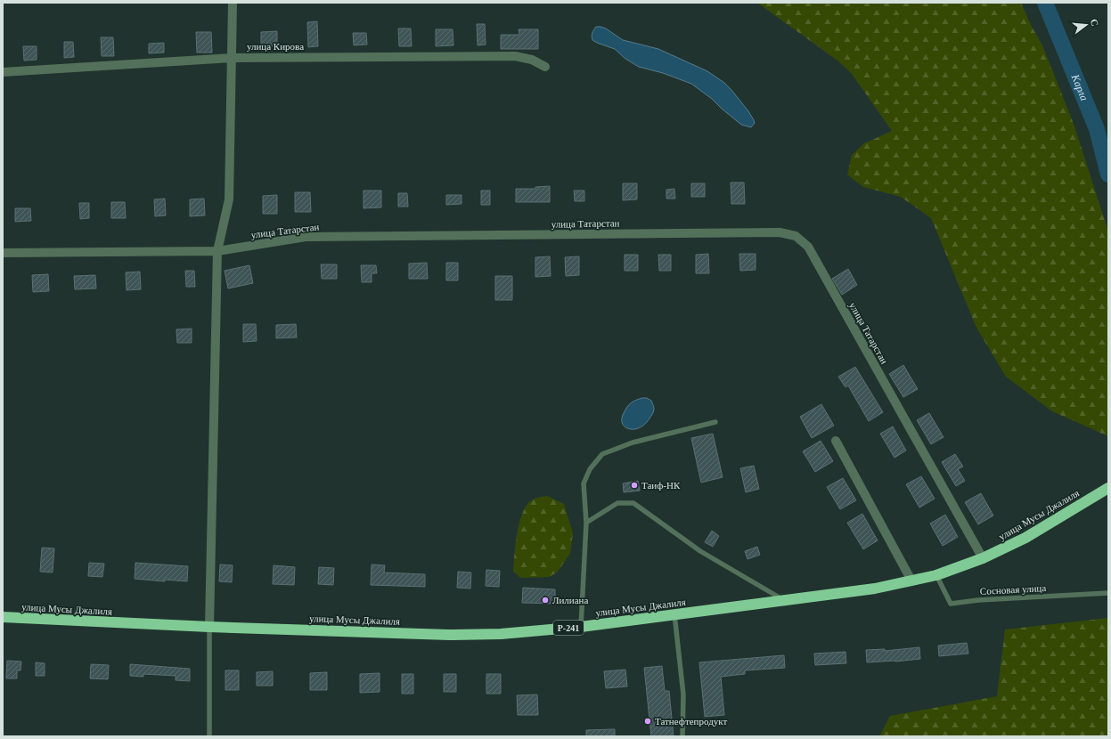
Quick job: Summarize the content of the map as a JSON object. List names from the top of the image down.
{
  "streets": {
    "highway": ["улица Мусы Джалиля", "Р-241"],
    "street": ["улица Кирова", "улица Татарстан"],
    "lane": ["Сосновая улица"]
  },
  "crossings": [
    ["улица Татарстан", "улица Мусы Джалиля"],
    ["улица Мусы Джалиля", "Сосновая улица"]
  ],
  "water": ["Карла"],
  "places": ["Таиф-НК", "Лилиана", "Татнефтепродукт"],
  "north": "right"
}
